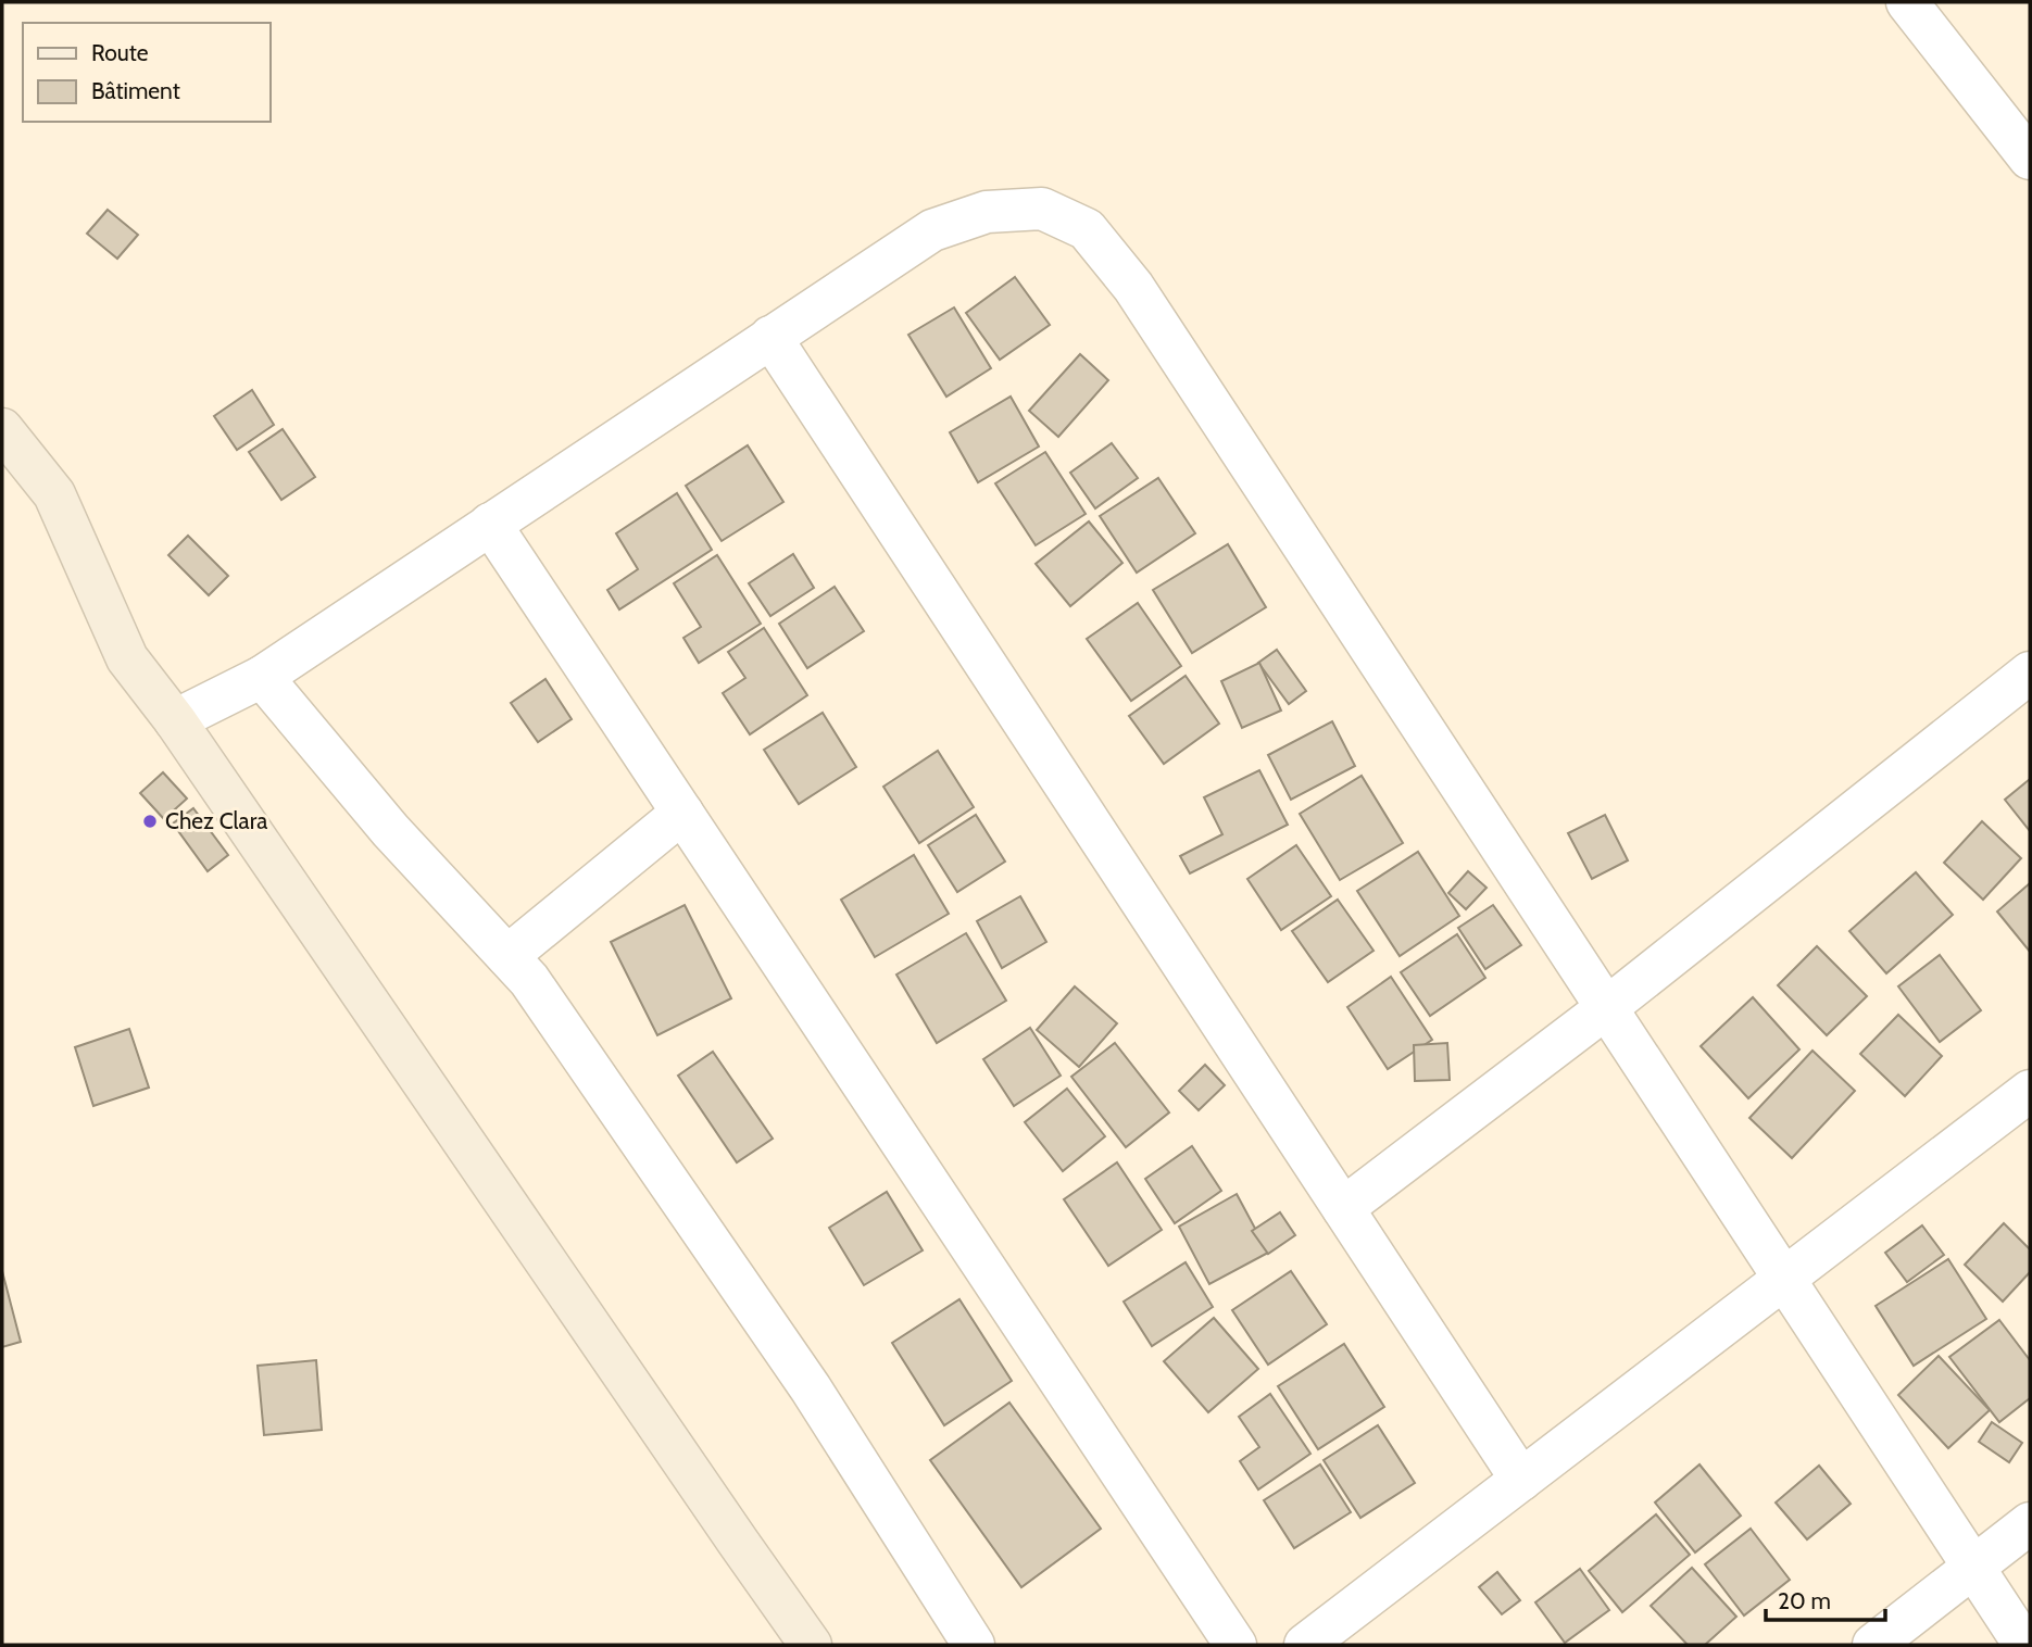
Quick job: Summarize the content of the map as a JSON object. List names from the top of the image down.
{
  "places": ["Chez Clara"],
  "legend": ["Route", "Bâtiment"],
  "scale_bar": "20 m"
}
